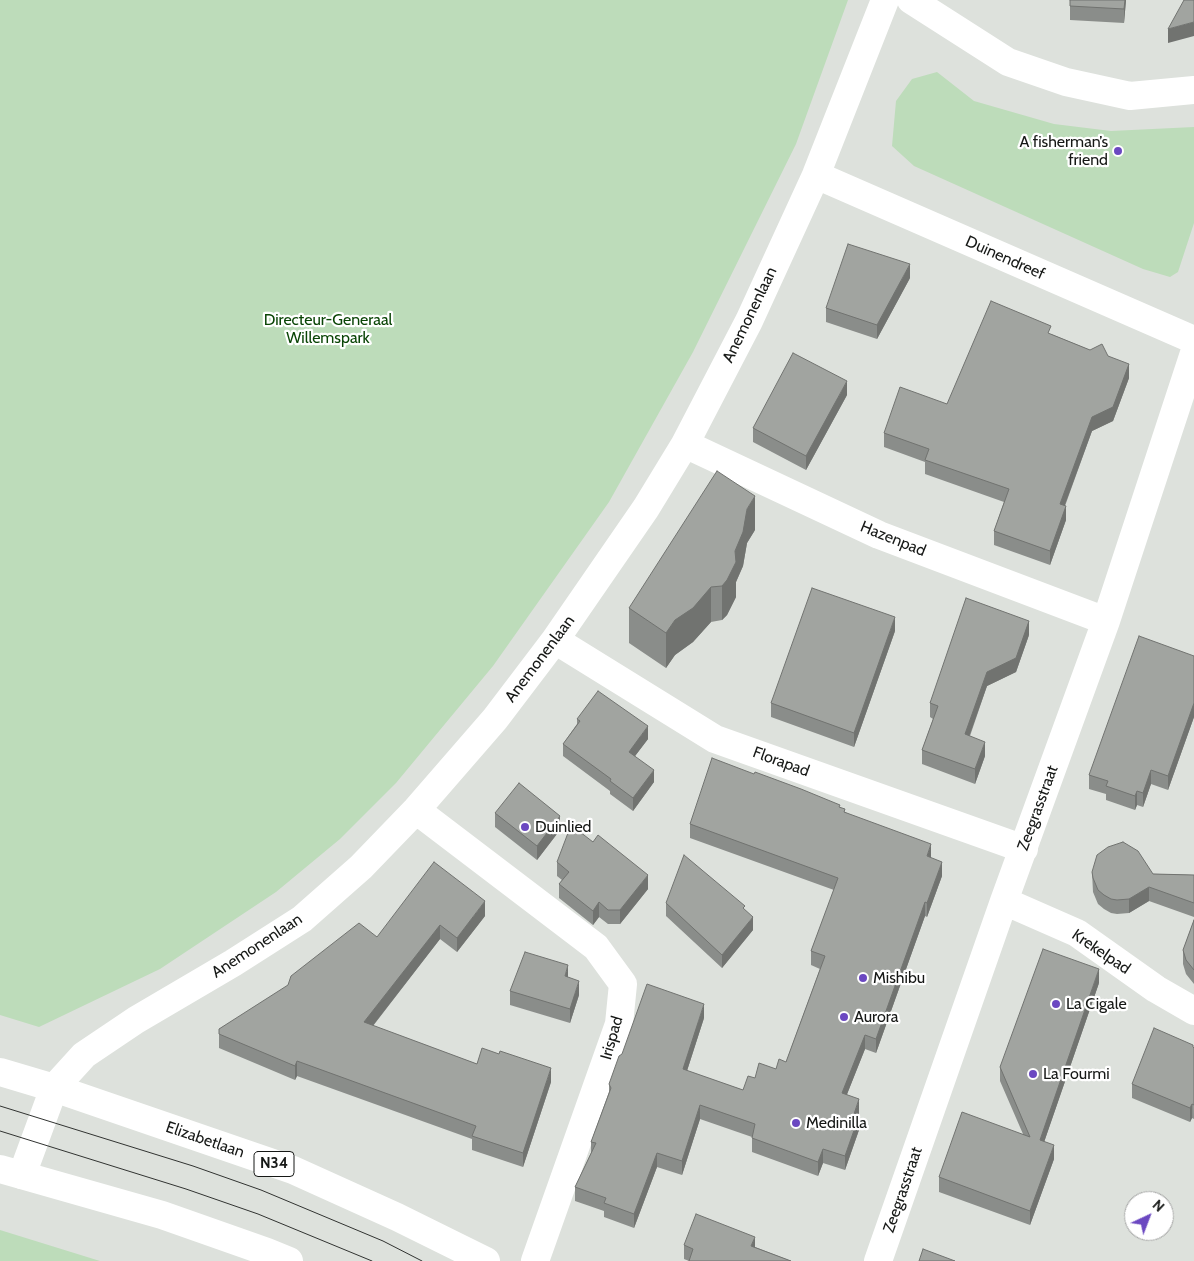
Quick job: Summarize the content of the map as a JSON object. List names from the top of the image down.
{
  "streets": {
    "street": [
      "Duinendreef",
      "Anemonenlaan",
      "Hazenpad",
      "Florapad",
      "Zeegrasstraat",
      "Krekelpad",
      "Irispad",
      "Elizabetlaan",
      "N34"
    ]
  },
  "crossings": [
    ["Duinendreef", "Anemonenlaan"],
    ["Anemonenlaan", "Hazenpad"],
    ["Anemonenlaan", "Florapad"],
    ["Anemonenlaan", "Irispad"],
    ["Anemonenlaan", "Elizabetlaan"],
    ["Hazenpad", "Zeegrasstraat"],
    ["Florapad", "Zeegrasstraat"],
    ["Zeegrasstraat", "Krekelpad"]
  ],
  "parks": ["Directeur-Generaal Willemspark"],
  "places": [
    "A fisherman’s friend",
    "Duinlied",
    "Mishibu",
    "La Cigale",
    "Aurora",
    "La Fourmi",
    "Medinilla"
  ],
  "north": "top right"
}
